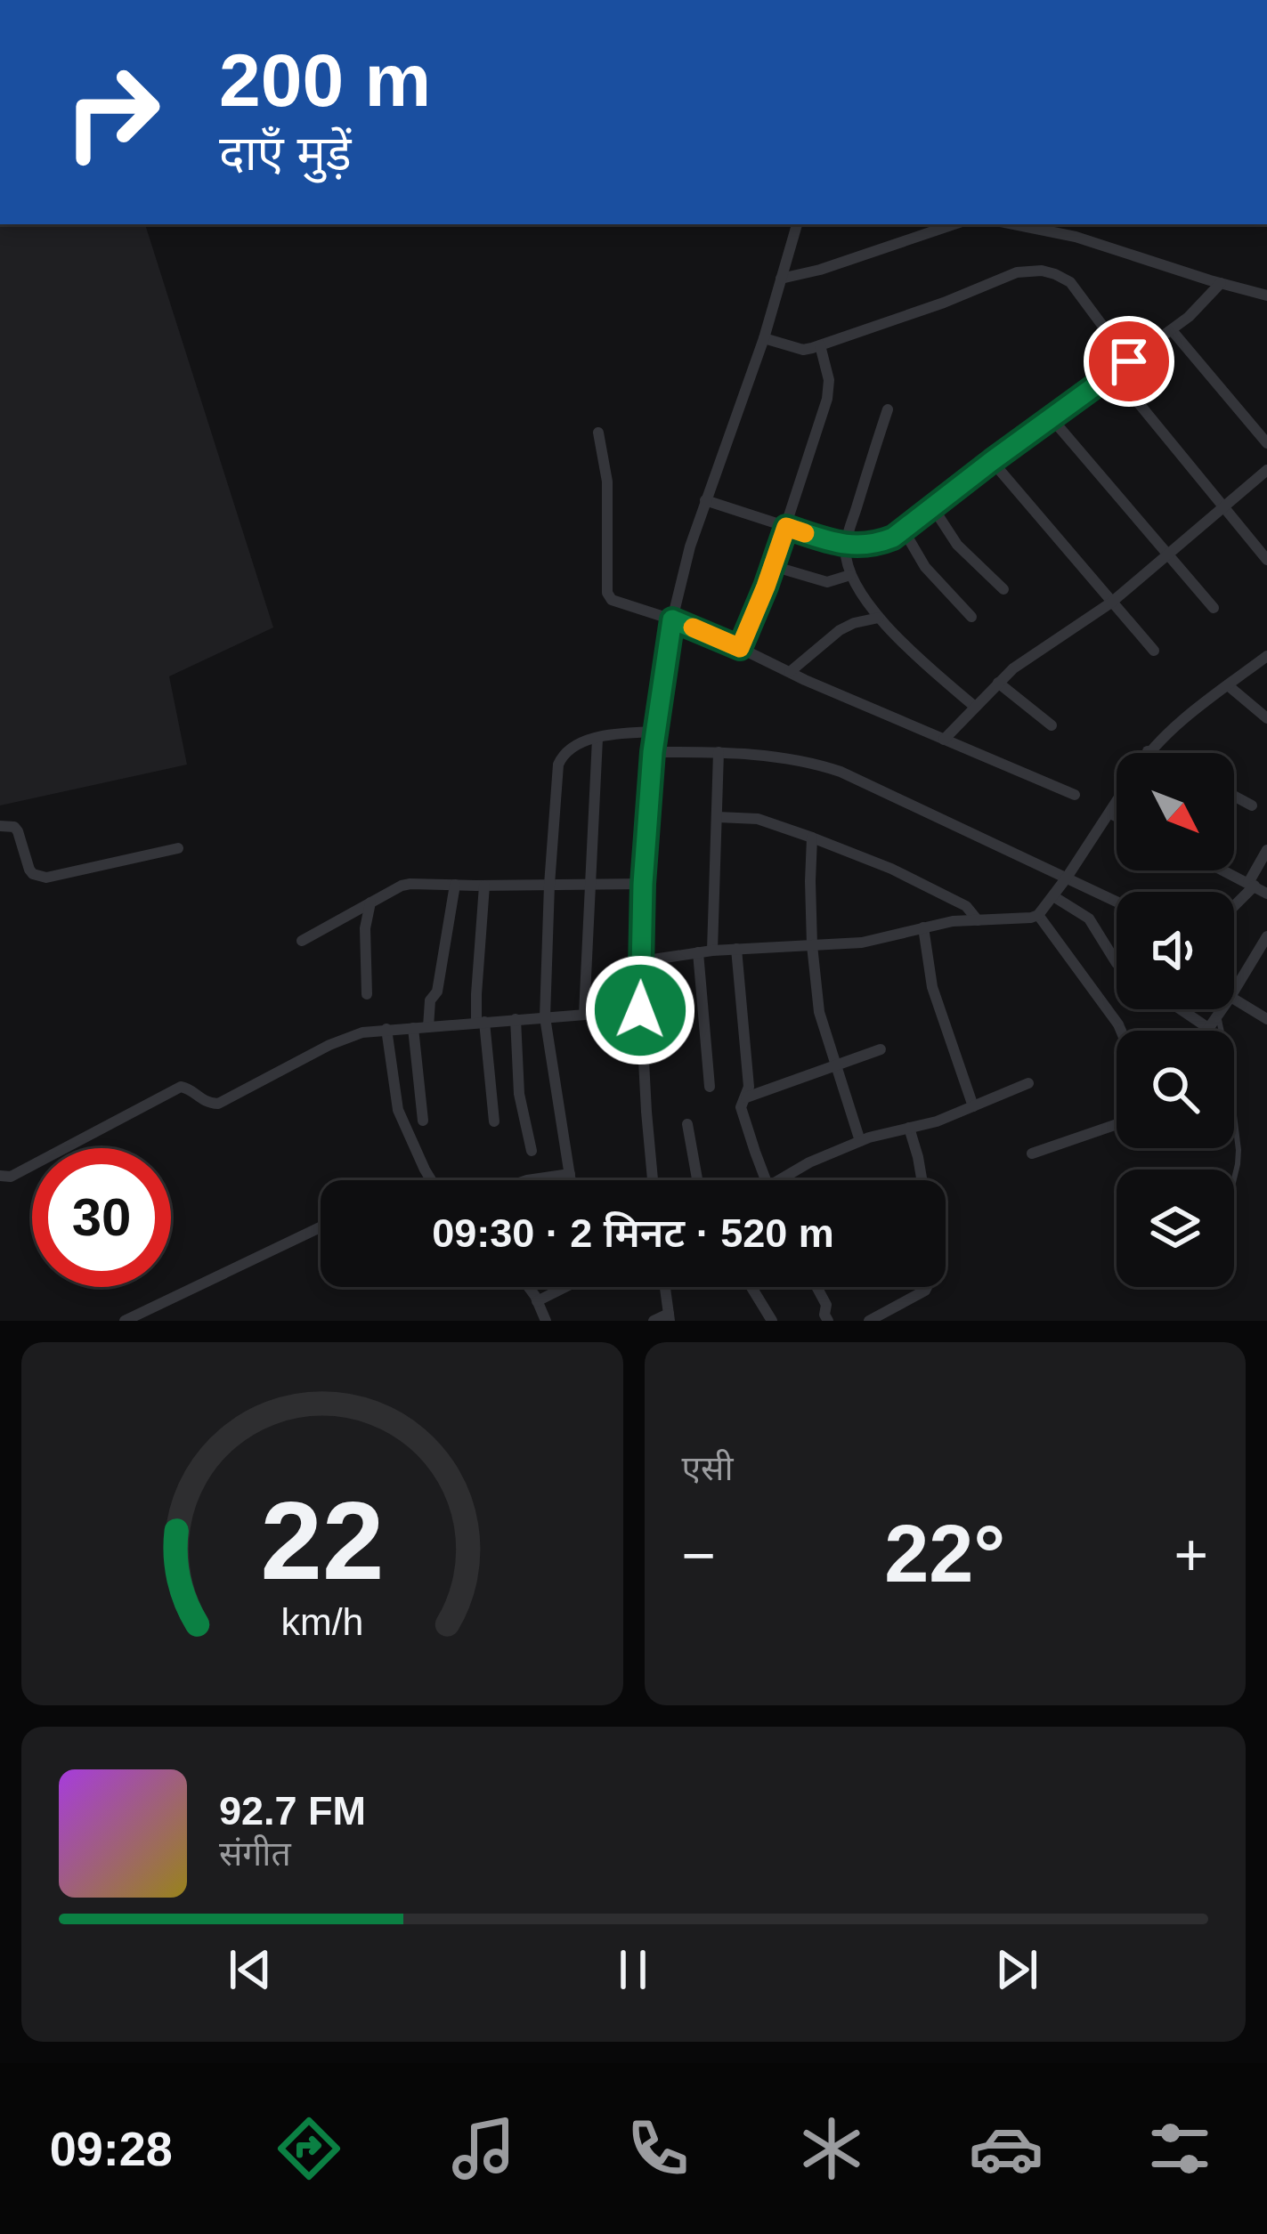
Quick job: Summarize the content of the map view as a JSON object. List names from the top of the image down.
{
  "north": "bottom right",
  "page": {
    "turn": ["200 m", "दाएँ मुड़ें"],
    "limit": "30",
    "trip": "09:30 · 2 मिनट · 520 m",
    "tile": "एसी",
    "heat": ["−", "22°", "+"],
    "song": ["92.7 FM", "संगीत"],
    "tabs": "09:28",
    "gauge": ["22", "km/h"]
  }
}
